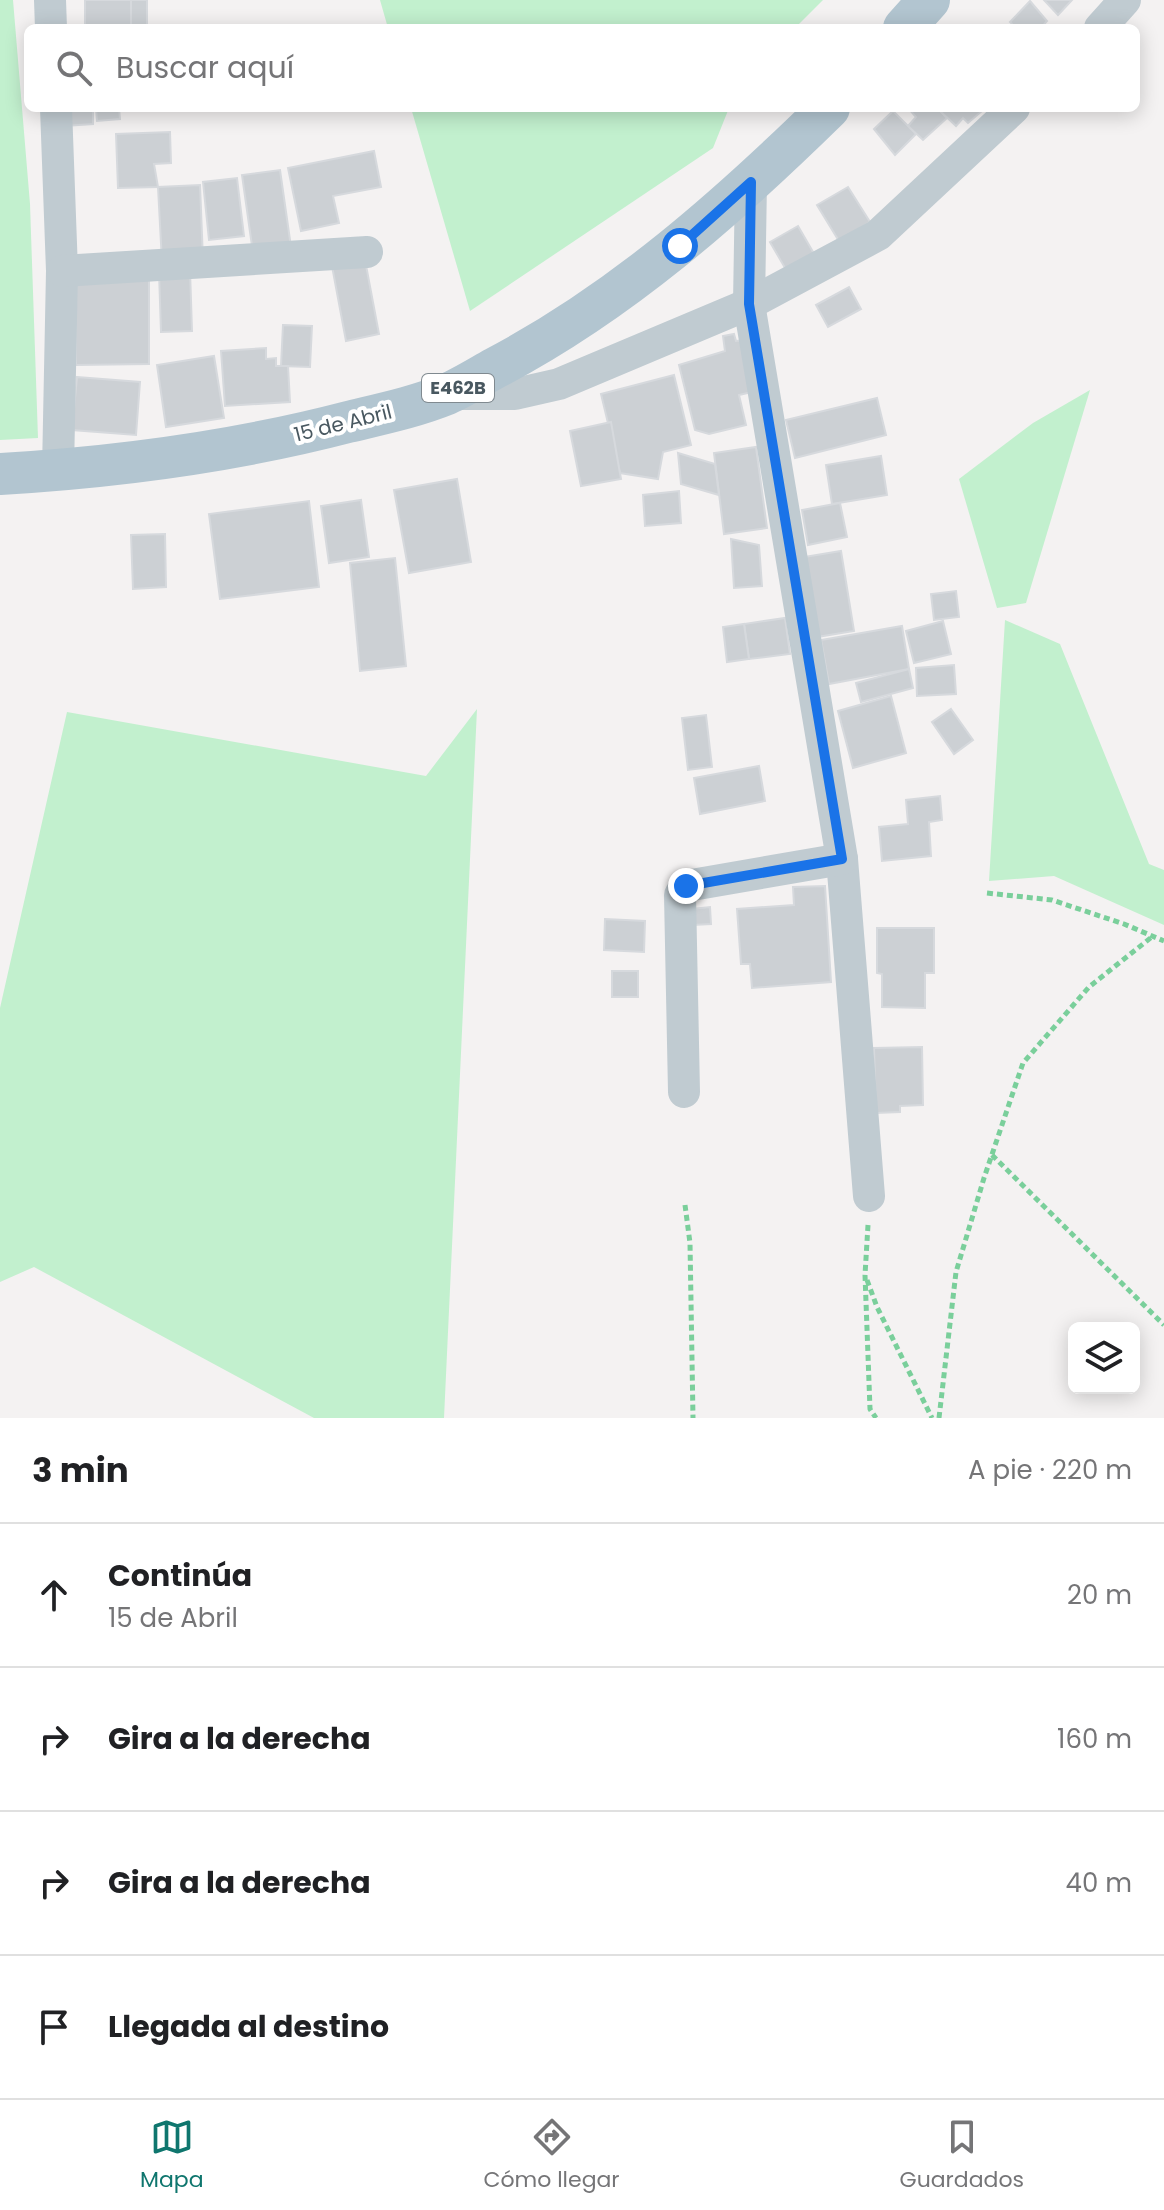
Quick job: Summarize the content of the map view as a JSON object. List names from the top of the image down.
{
  "streets": {
    "main road": ["E462B", "15 de Abril"]
  },
  "page": {
    "search": "Buscar aquí",
    "heading": ["3 min", "A pie · 220 m"],
    "list": [
      ["Continúa", "15 de Abril", "20 m"],
      ["Gira a la derecha", "160 m"],
      ["Gira a la derecha", "40 m"],
      "Llegada al destino"
    ],
    "nav": ["Mapa", "Cómo llegar", "Guardados"]
  }
}
